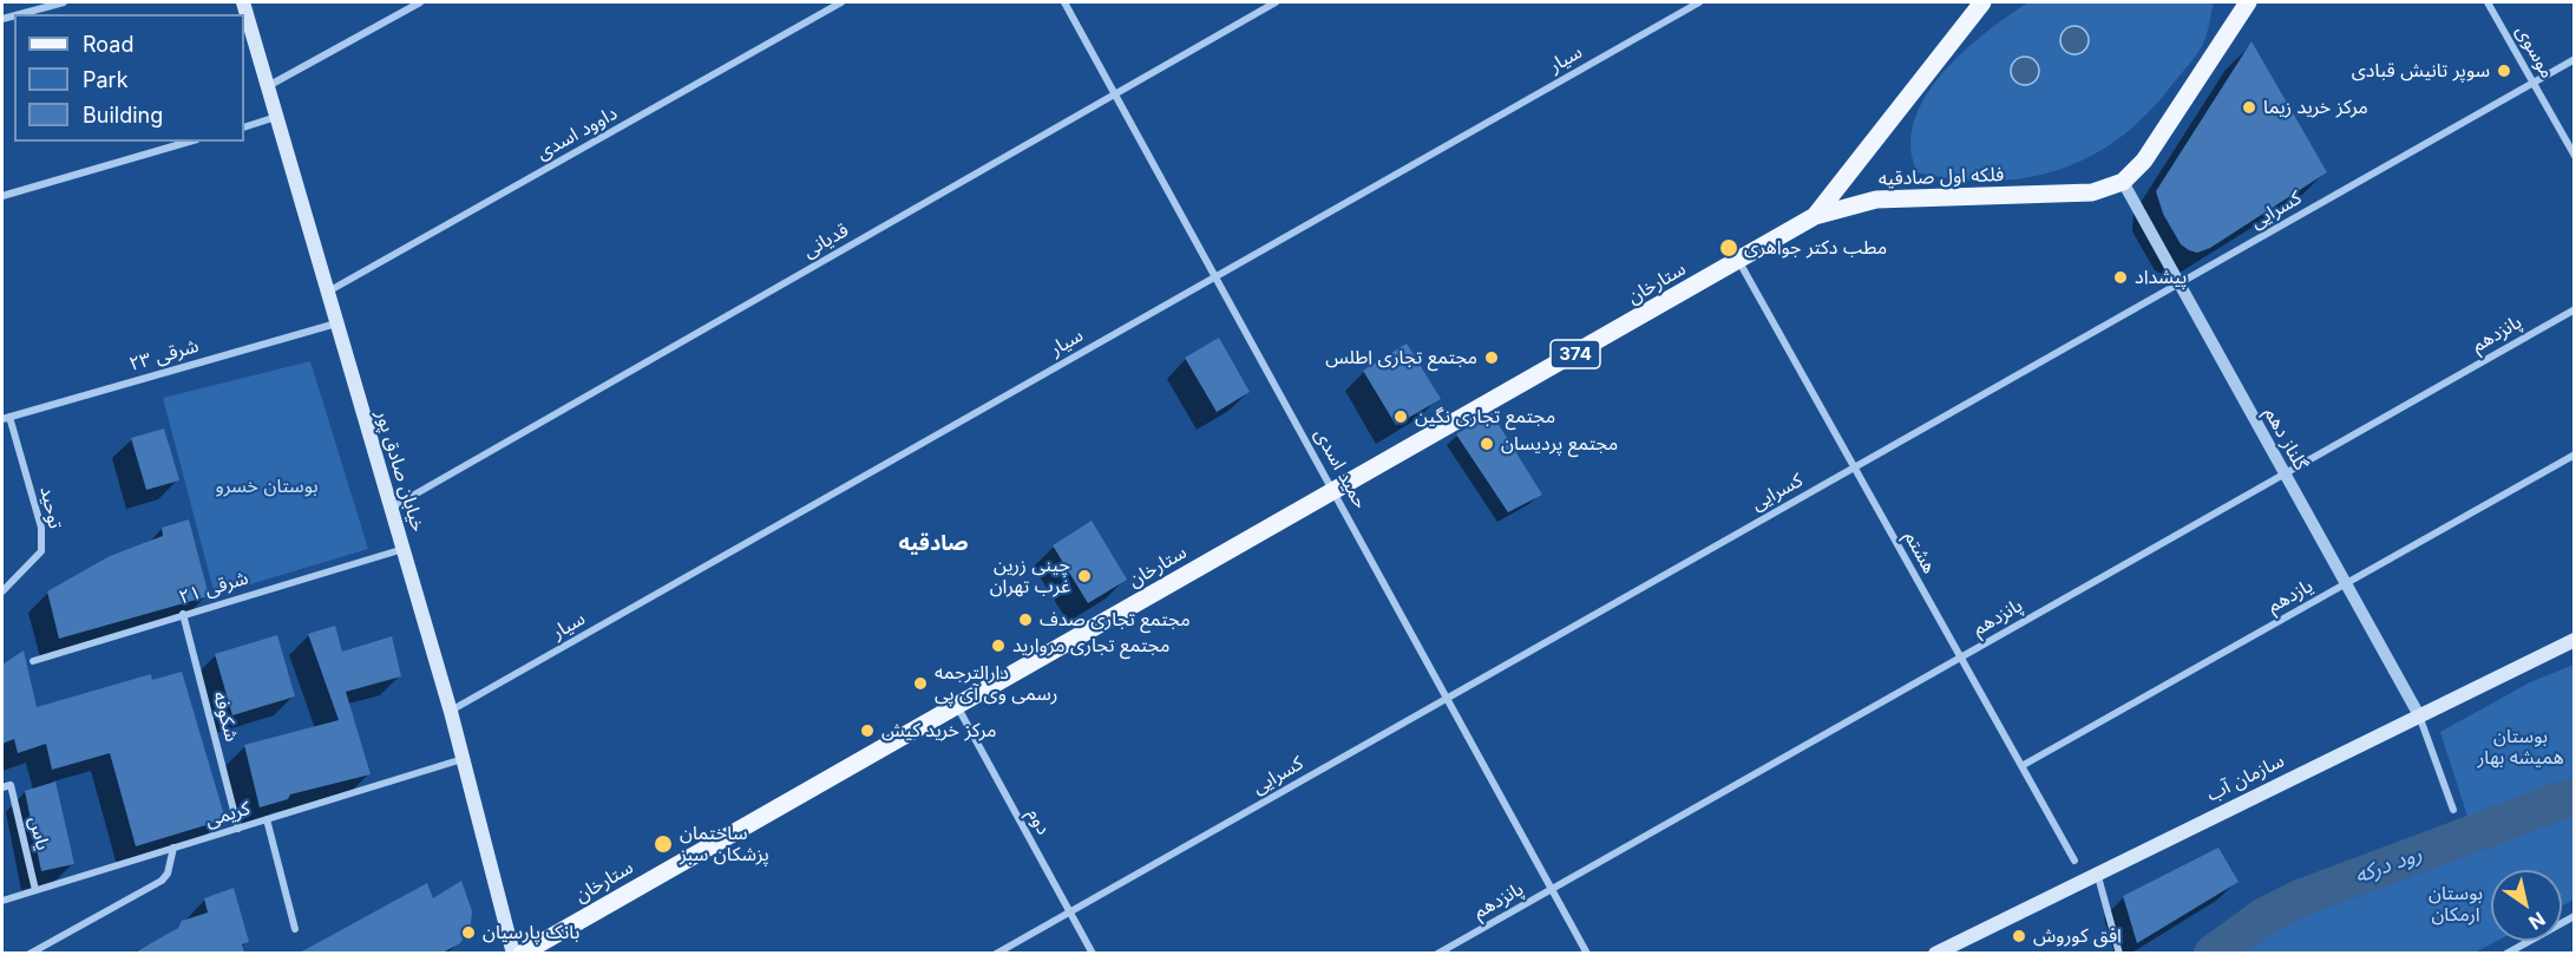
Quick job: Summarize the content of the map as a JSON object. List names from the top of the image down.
{
  "streets": {
    "main road": [
      "فلکه اول صادقیه",
      "ستارخان",
      "374",
      "خیابان صادق پور",
      "سازمان آب"
    ],
    "street": [
      "موسوی",
      "سیار",
      "داوود اسدی",
      "کسرایی",
      "قدیانی",
      "پانزدهم",
      "۲۳ شرقی",
      "گلناز دهم",
      "حمید اسدی",
      "توحید",
      "هشتم",
      "۲۱ شرقی",
      "یازدهم",
      "شکوفه",
      "کریمی",
      "دوم",
      "یاس"
    ]
  },
  "crossings": [
    ["موسوی", "کسرایی"],
    ["سیار", "حمید اسدی"],
    ["سیار", "خیابان صادق پور"],
    ["داوود اسدی", "خیابان صادق پور"],
    ["فلکه اول صادقیه", "ستارخان"],
    ["فلکه اول صادقیه", "گلناز دهم"],
    ["کسرایی", "گلناز دهم"],
    ["کسرایی", "حمید اسدی"],
    ["کسرایی", "هشتم"],
    ["کسرایی", "دوم"],
    ["قدیانی", "حمید اسدی"],
    ["قدیانی", "خیابان صادق پور"],
    ["ستارخان", "حمید اسدی"],
    ["ستارخان", "هشتم"],
    ["ستارخان", "دوم"],
    ["پانزدهم", "گلناز دهم"],
    ["پانزدهم", "حمید اسدی"],
    ["پانزدهم", "هشتم"],
    ["۲۳ شرقی", "خیابان صادق پور"],
    ["۲۳ شرقی", "توحید"],
    ["گلناز دهم", "یازدهم"],
    ["گلناز دهم", "سازمان آب"],
    ["خیابان صادق پور", "۲۱ شرقی"],
    ["خیابان صادق پور", "کریمی"],
    ["هشتم", "یازدهم"],
    ["۲۱ شرقی", "شکوفه"],
    ["شکوفه", "کریمی"],
    ["کریمی", "یاس"]
  ],
  "districts": ["صادقیه"],
  "water": ["رود درکه"],
  "parks": ["بوستان خسرو", "بوستان همیشه بهار", "بوستان ارمکان"],
  "places": [
    "سوپر تانیش قبادی",
    "مرکز خرید زیما",
    "مطب دکتر جواهری",
    "پیشداد",
    "مجتمع تجاری اطلس",
    "مجتمع تجاری نگین",
    "مجتمع پردیسان",
    "چینی زرین غرب تهران",
    "مجتمع تجاری صدف",
    "مجتمع تجاری مروارید",
    "دارالترجمه رسمی وی آی پی",
    "مرکز خرید کیش",
    "ساختمان پزشکان سبز",
    "بانک پارسیان",
    "افق کوروش"
  ],
  "legend": ["Road", "Park", "Building"],
  "north": "bottom right"
}
